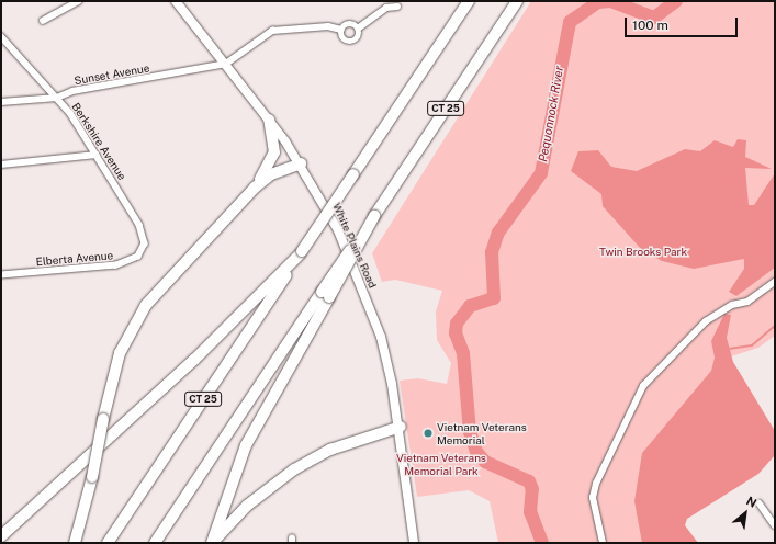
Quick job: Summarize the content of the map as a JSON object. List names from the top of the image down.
{
  "streets": {
    "highway": ["CT 25"],
    "main road": ["White Plains Road"],
    "street": ["Sunset Avenue", "Berkshire Avenue", "Elberta Avenue"]
  },
  "crossings": [
    ["Sunset Avenue", "Berkshire Avenue"],
    ["Sunset Avenue", "White Plains Road"],
    ["Berkshire Avenue", "Elberta Avenue"]
  ],
  "water": ["Pequonnock River"],
  "parks": ["Twin Brooks Park", "Vietnam Veterans Memorial Park"],
  "places": ["Vietnam Veterans Memorial"],
  "scale_bar": "100 m",
  "north": "top right"
}
